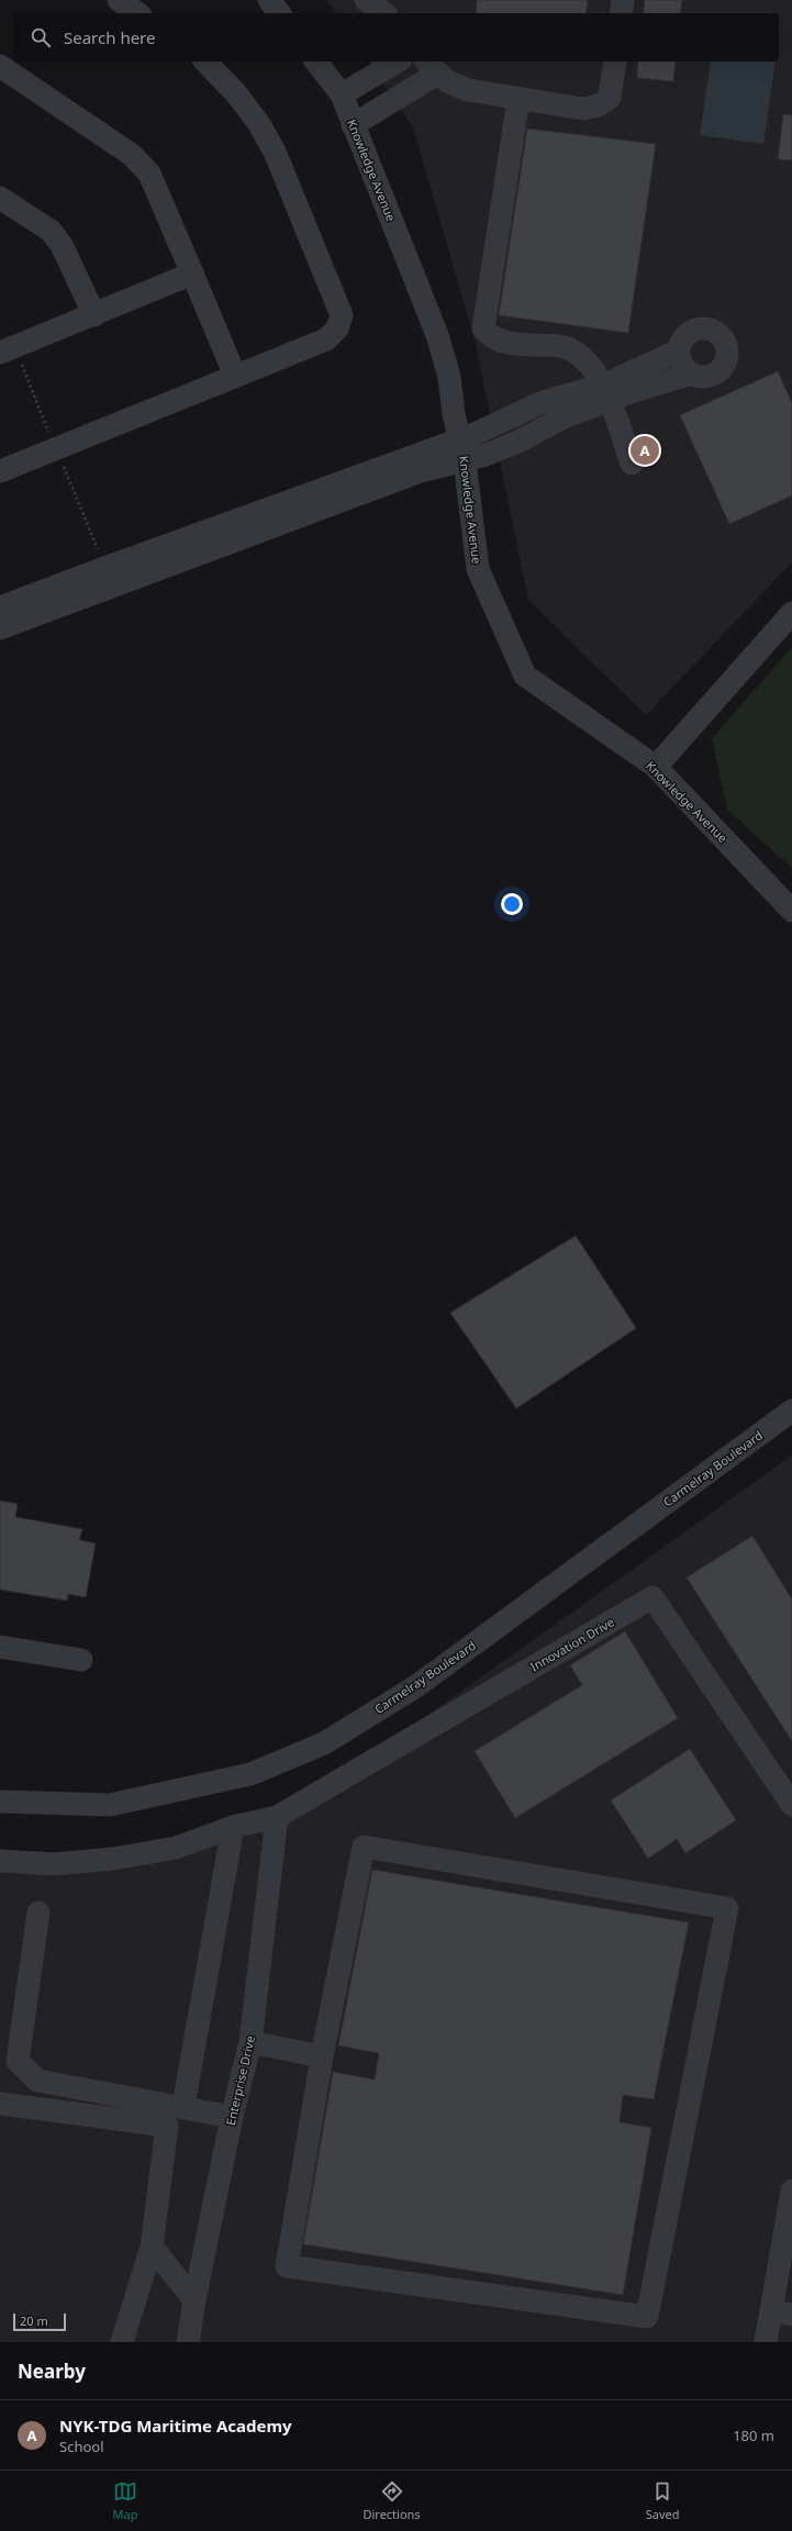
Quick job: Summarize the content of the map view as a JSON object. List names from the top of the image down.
{
  "streets": {
    "street": [
      "Knowledge Avenue",
      "Carmelray Boulevard",
      "Innovation Drive",
      "Enterprise Drive"
    ]
  },
  "crossings": [
    ["Innovation Drive", "Enterprise Drive"]
  ],
  "scale_bar": "20 m",
  "page": {
    "search": "Search here",
    "pins": "A",
    "scale": "20 m",
    "heading": "Nearby",
    "list": [
      {
        "mark": "A",
        "name": "NYK-TDG Maritime Academy",
        "note": "School",
        "value": "180 m"
      }
    ],
    "nav": ["Map", "Directions", "Saved"]
  }
}
